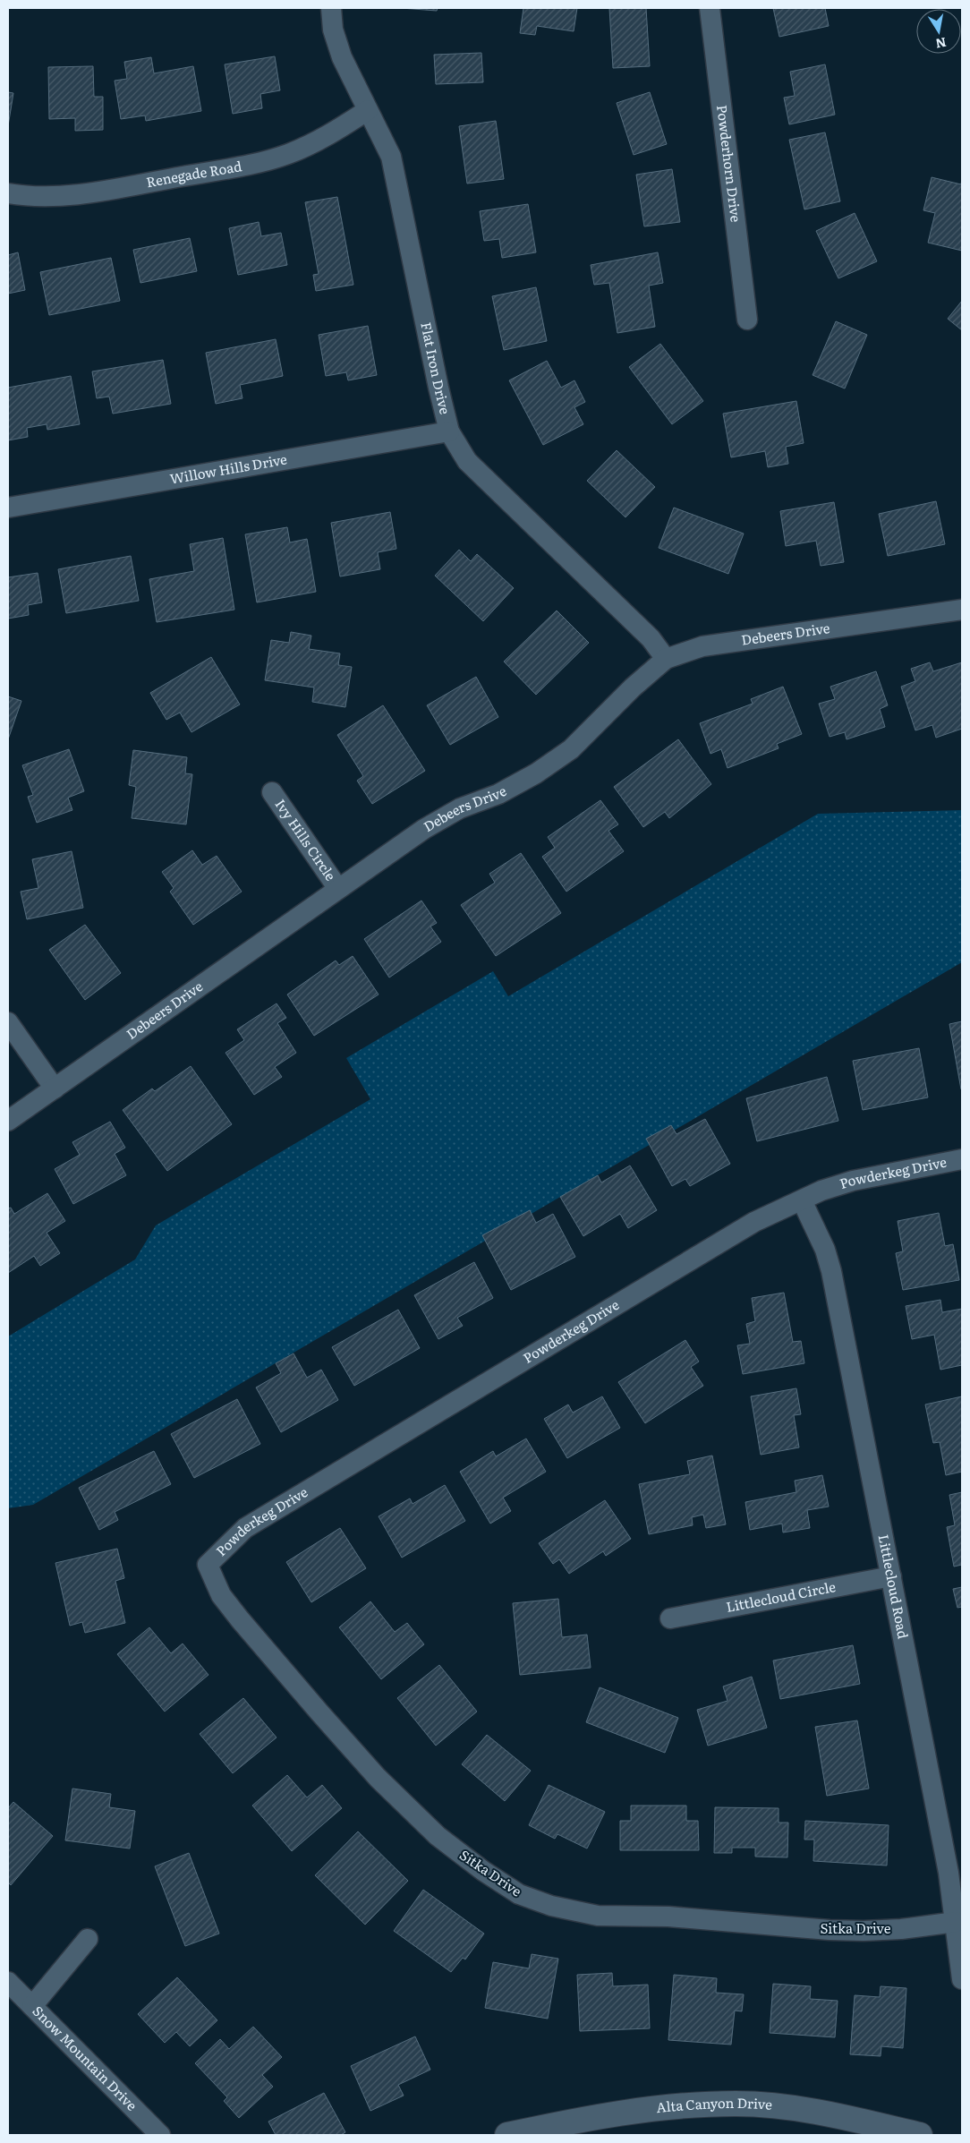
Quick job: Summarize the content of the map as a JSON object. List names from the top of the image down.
{
  "streets": {
    "street": [
      "Powderhorn Drive",
      "Renegade Road",
      "Flat Iron Drive",
      "Willow Hills Drive",
      "Debeers Drive",
      "Ivy Hills Circle",
      "Powderkeg Drive",
      "Littlecloud Road",
      "Littlecloud Circle",
      "Sitka Drive",
      "Snow Mountain Drive",
      "Alta Canyon Drive"
    ]
  },
  "crossings": [
    ["Renegade Road", "Flat Iron Drive"],
    ["Flat Iron Drive", "Willow Hills Drive"],
    ["Flat Iron Drive", "Debeers Drive"],
    ["Debeers Drive", "Ivy Hills Circle"],
    ["Powderkeg Drive", "Littlecloud Road"],
    ["Powderkeg Drive", "Sitka Drive"],
    ["Littlecloud Road", "Littlecloud Circle"],
    ["Littlecloud Road", "Sitka Drive"]
  ],
  "north": "bottom"
}
